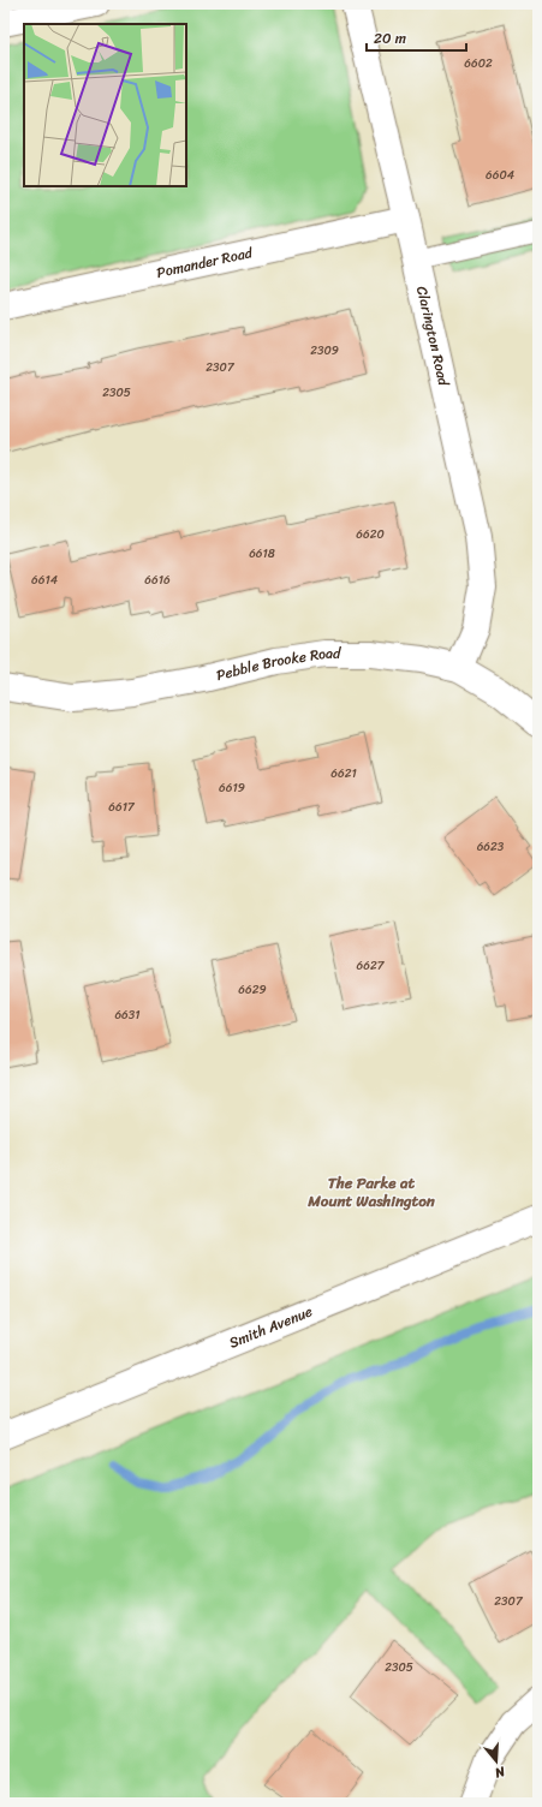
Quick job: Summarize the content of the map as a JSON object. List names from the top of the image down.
{
  "streets": {
    "street": [
      "Pomander Road",
      "Clarington Road",
      "Pebble Brooke Road",
      "Smith Avenue"
    ]
  },
  "crossings": [
    ["Pomander Road", "Clarington Road"],
    ["Clarington Road", "Pebble Brooke Road"]
  ],
  "districts": ["The Parke at Mount Washington"],
  "house_numbers": [
    "6602",
    "6604",
    "2309",
    "2307",
    "2305",
    "6620",
    "6618",
    "6614",
    "6616",
    "6621",
    "6619",
    "6617",
    "6623",
    "6627",
    "6629",
    "6631",
    "2307",
    "2305"
  ],
  "scale_bar": "20 m",
  "north": "bottom"
}
